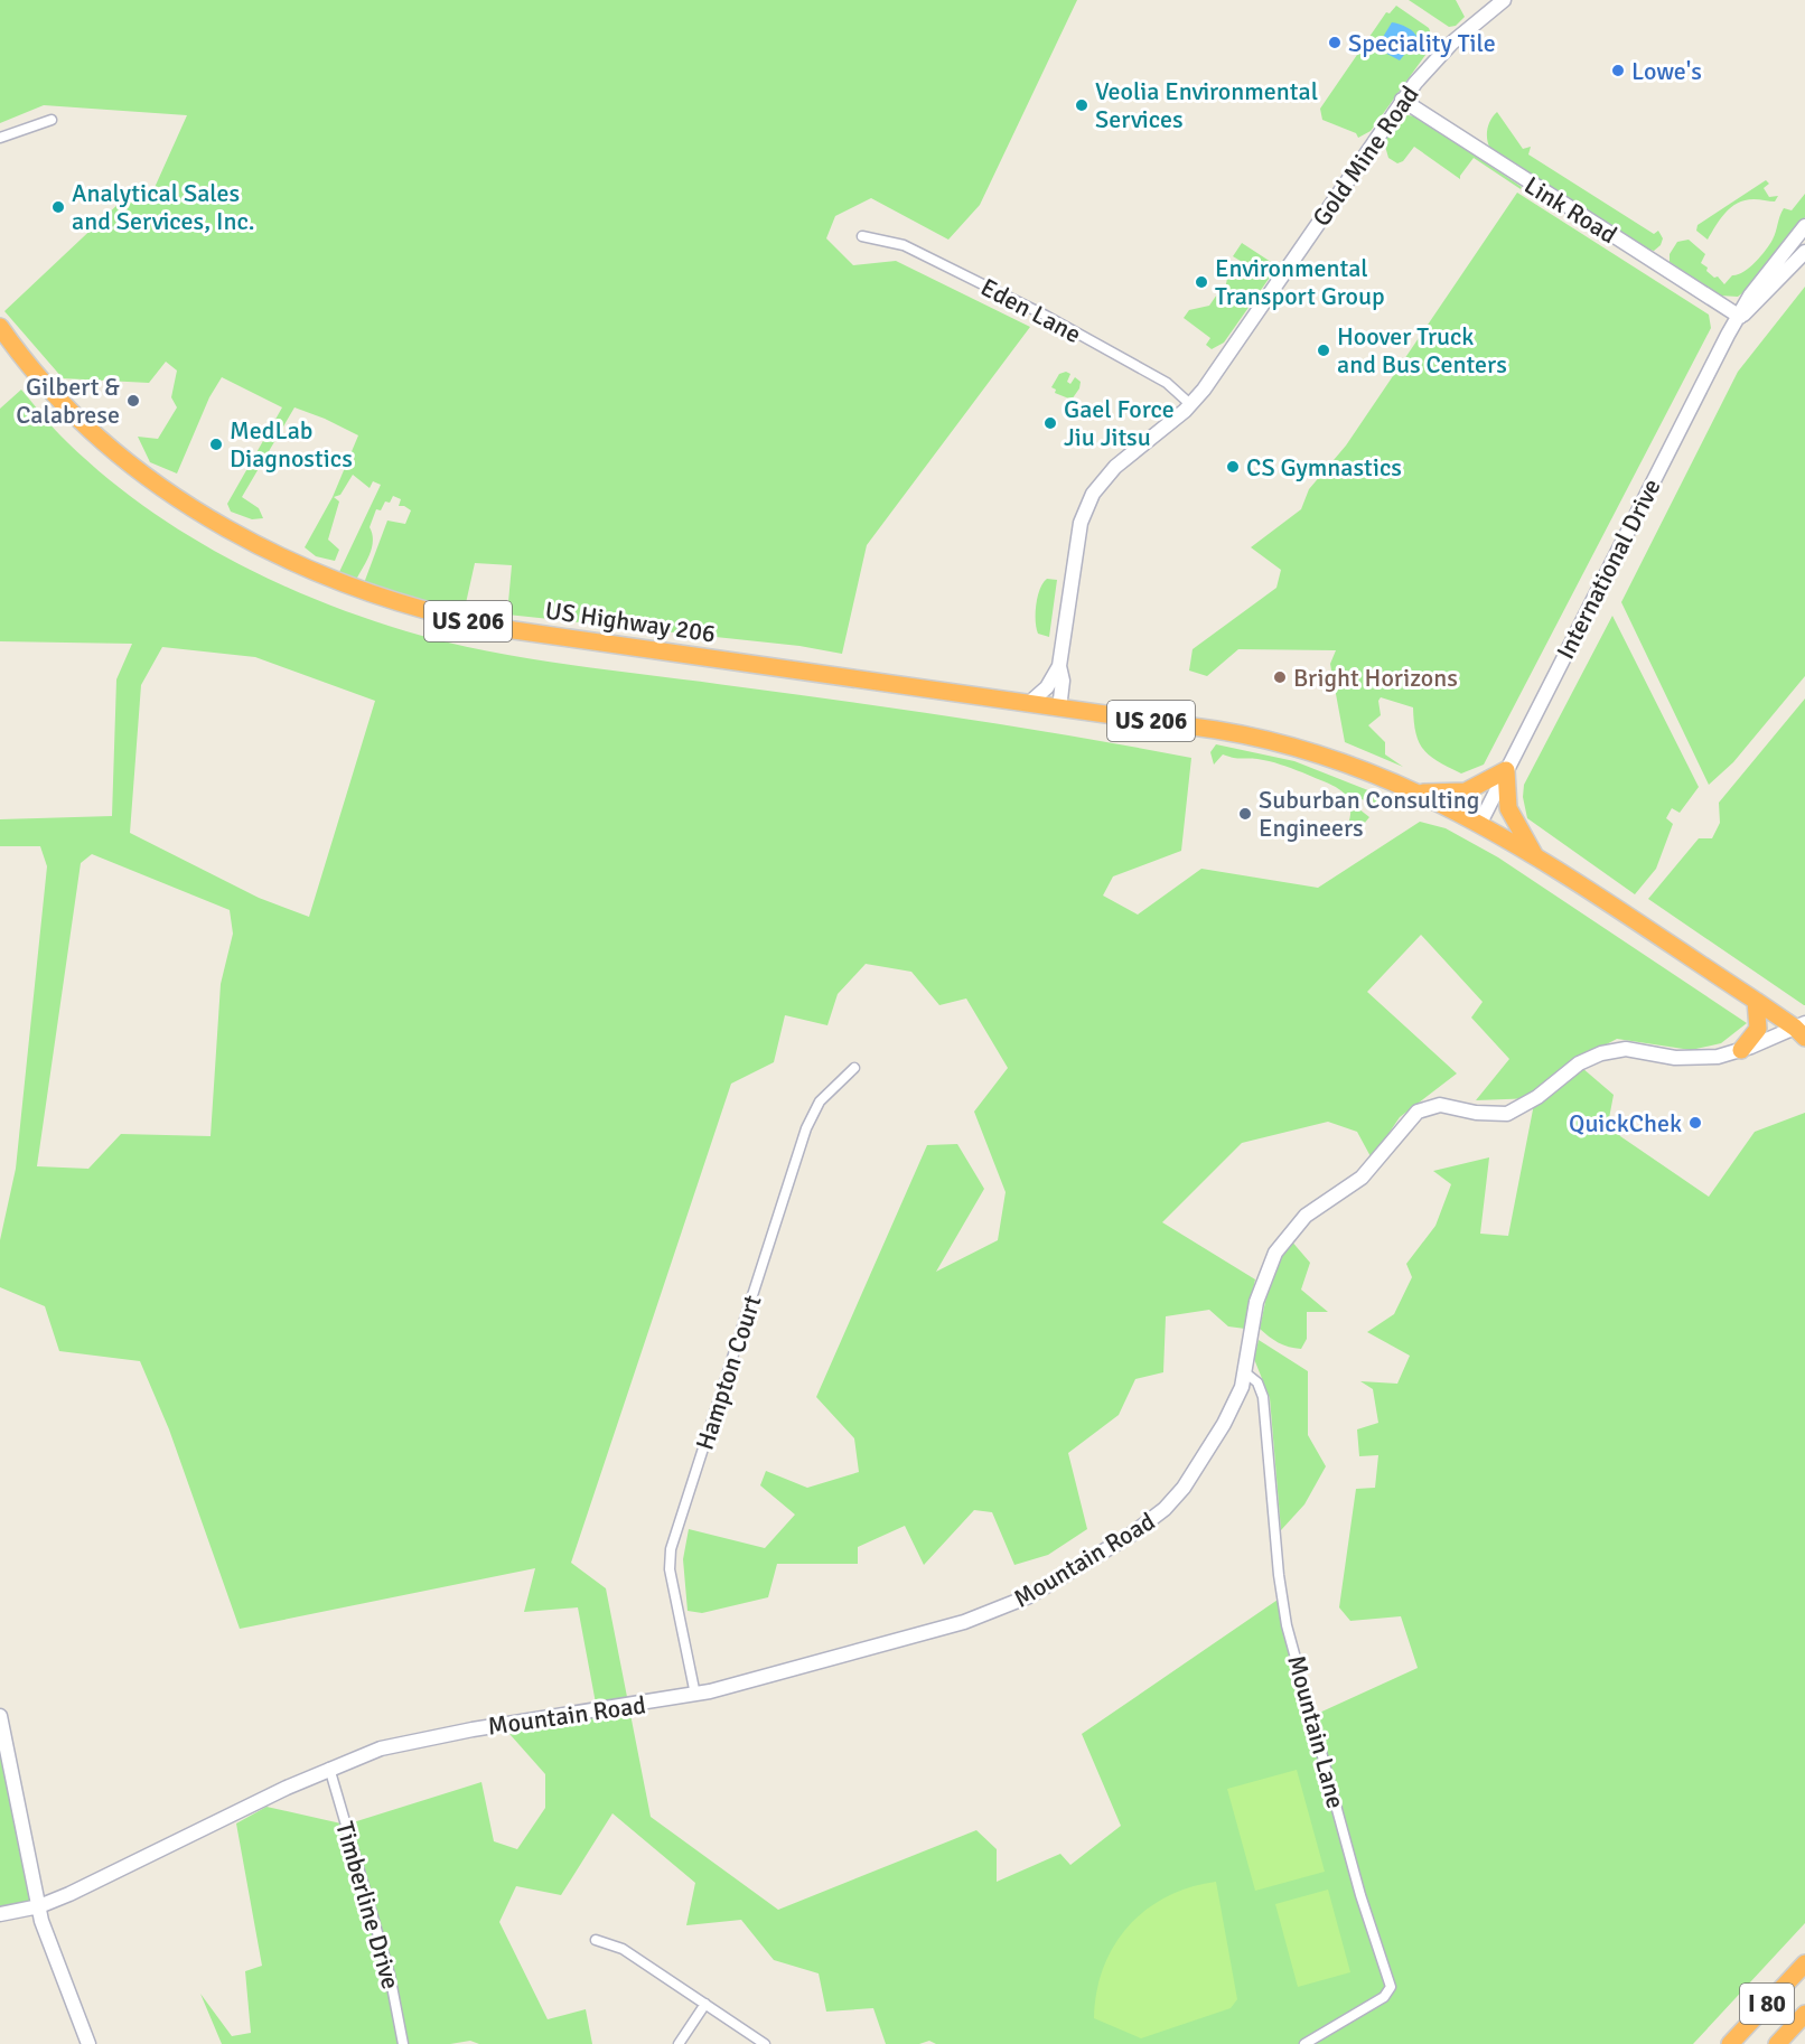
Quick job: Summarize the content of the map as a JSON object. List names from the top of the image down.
{
  "streets": {
    "highway": ["US 206", "US Highway 206", "I 80"],
    "street": [
      "Gold Mine Road",
      "Link Road",
      "Eden Lane",
      "International Drive",
      "Hampton Court",
      "Mountain Road",
      "Mountain Lane",
      "Timberline Drive"
    ]
  },
  "crossings": [
    ["Gold Mine Road", "Link Road"],
    ["Gold Mine Road", "Eden Lane"],
    ["Gold Mine Road", "US 206"],
    ["Gold Mine Road", "US Highway 206"],
    ["Link Road", "International Drive"],
    ["International Drive", "US 206"],
    ["US 206", "US Highway 206"],
    ["US 206", "Mountain Road"],
    ["Hampton Court", "Mountain Road"],
    ["Mountain Road", "Mountain Lane"],
    ["Mountain Road", "Timberline Drive"]
  ],
  "places": [
    "Speciality Tile",
    "Lowe's",
    "Veolia Environmental Services",
    "Analytical Sales and Services, Inc.",
    "Environmental Transport Group",
    "Hoover Truck and Bus Centers",
    "Gilbert & Calabrese",
    "Gael Force Jiu Jitsu",
    "MedLab Diagnostics",
    "CS Gymnastics",
    "Bright Horizons",
    "Suburban Consulting Engineers",
    "QuickChek"
  ]
}
